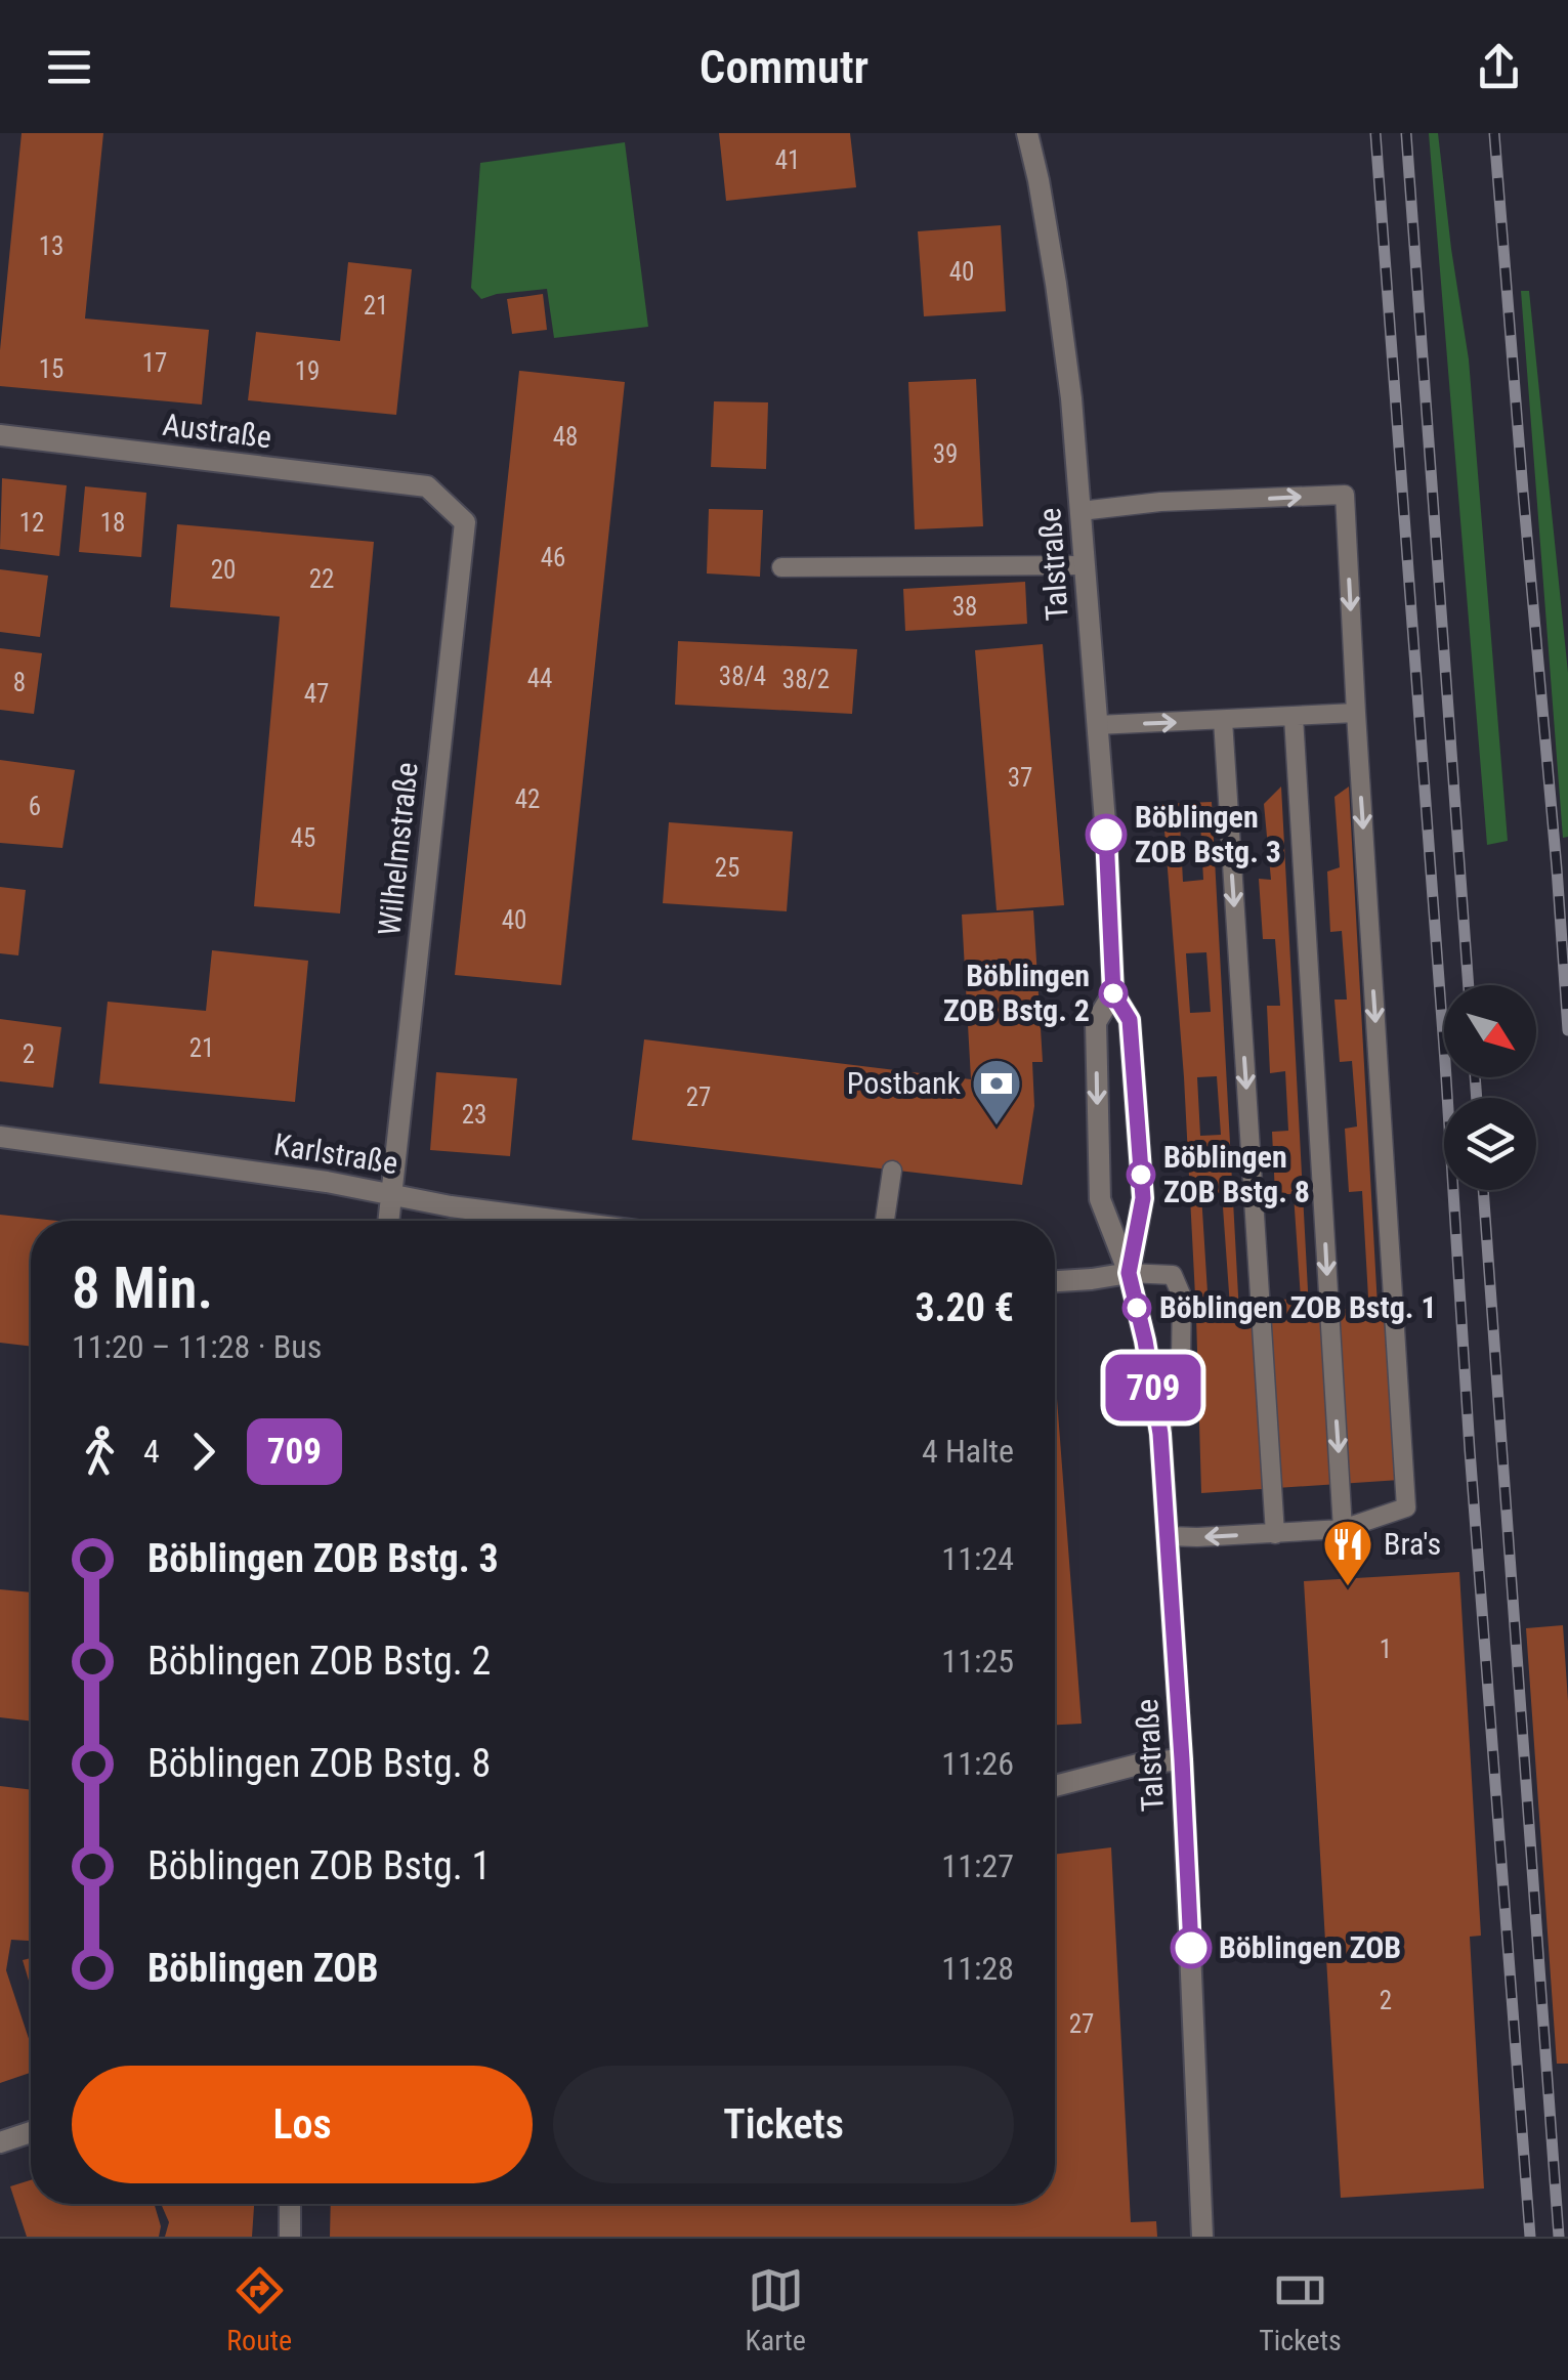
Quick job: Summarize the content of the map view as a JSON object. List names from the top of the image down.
{
  "streets": {
    "street": [
      "Austraße",
      "Talstraße",
      "Wilhelmstraße",
      "Karlstraße"
    ]
  },
  "crossings": [
    ["Austraße", "Wilhelmstraße"],
    ["Wilhelmstraße", "Karlstraße"]
  ],
  "places": {
    "other": [
      "Böblingen ZOB Bstg. 3",
      "Böblingen ZOB Bstg. 2",
      "Böblingen ZOB Bstg. 8",
      "Böblingen ZOB Bstg. 1",
      "Böblingen ZOB"
    ],
    "bank": ["Postbank"],
    "restaurant": ["Bra's"]
  },
  "lines": ["bus line 709"],
  "house_numbers": [
    "41",
    "13",
    "40",
    "21",
    "17",
    "15",
    "19",
    "48",
    "39",
    "12",
    "18",
    "46",
    "20",
    "22",
    "38",
    "38/4",
    "44",
    "38/2",
    "8",
    "47",
    "37",
    "42",
    "6",
    "45",
    "25",
    "40",
    "21",
    "2",
    "27",
    "23",
    "1",
    "2",
    "27"
  ],
  "north": "bottom right",
  "page": {
    "header": "Commutr",
    "on_map": "709",
    "heading": ["8 Min.", "11:20 – 11:28 · Bus", "3.20 €"],
    "legs": ["4", "709", "4 Halte"],
    "list": [
      {
        "name": "Böblingen ZOB Bstg. 3",
        "value": "11:24"
      },
      {
        "name": "Böblingen ZOB Bstg. 2",
        "value": "11:25"
      },
      {
        "name": "Böblingen ZOB Bstg. 8",
        "value": "11:26"
      },
      {
        "name": "Böblingen ZOB Bstg. 1",
        "value": "11:27"
      },
      {
        "name": "Böblingen ZOB",
        "value": "11:28"
      }
    ],
    "buttons": ["Los", "Tickets"],
    "tabs": ["Route", "Karte", "Tickets"]
  }
}
